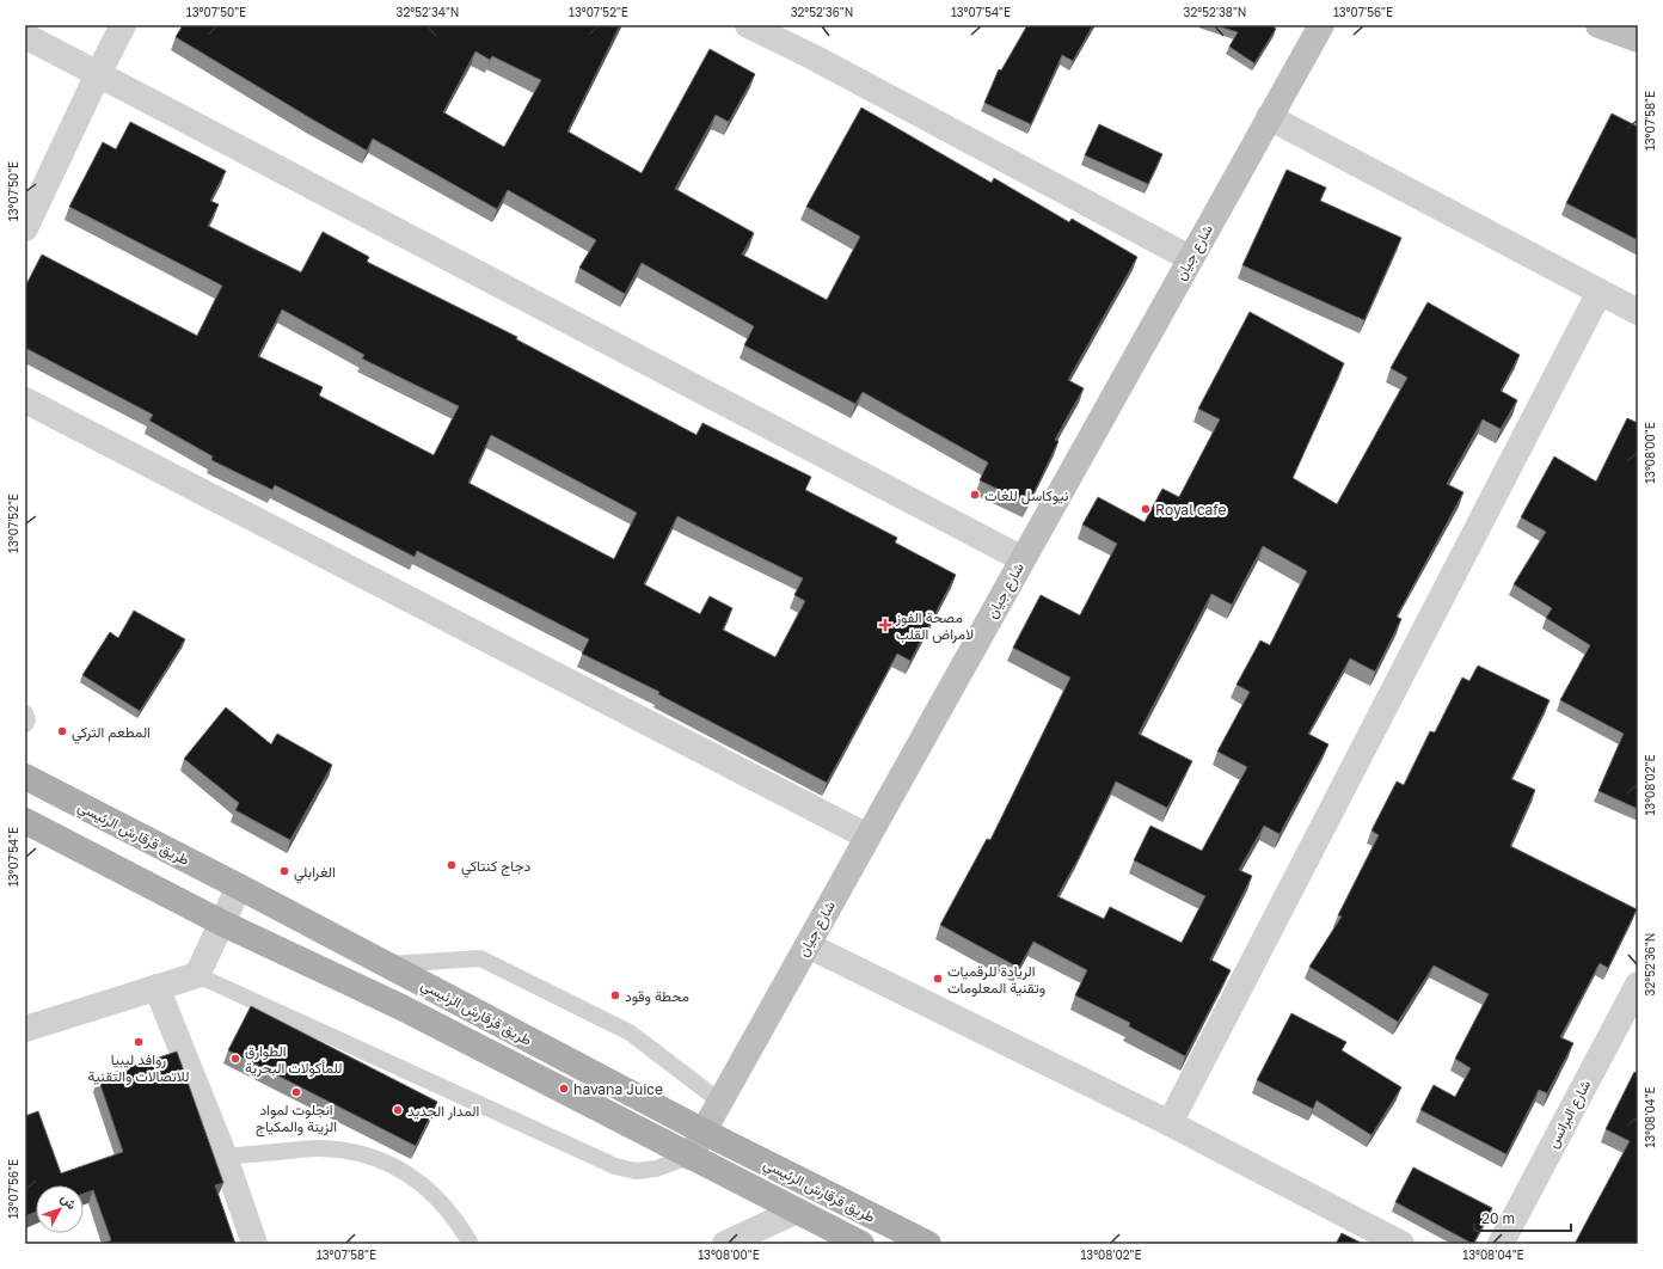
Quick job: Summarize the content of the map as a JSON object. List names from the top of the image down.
{
  "streets": {
    "main road": ["طريق قرقارش الرئيسي"],
    "street": ["شارع جيان", "شارع البرانس"]
  },
  "crossings": [
    ["شارع جيان", "طريق قرقارش الرئيسي"]
  ],
  "places": {
    "other": [
      "نيوكاسل للغات",
      "Royal cafe",
      "المطعم التركي",
      "دجاج كنتاكي",
      "الغرابلي",
      "الريادة للرقميات وتقنية المعلومات",
      "محطة وقود",
      "روافد ليبيا للاتصالات والتقنية",
      "الطوارق للمأكولات البحرية",
      "havana Juice",
      "انجلوت لمواد الزينة والمكياج",
      "المدار الجديد"
    ],
    "health": ["مصحة الفوز لامراض القلب"]
  },
  "scale_bar": "20 m",
  "north": "top right",
  "coordinates": [
    "13°07'50\"E",
    "32°52'34\"N",
    "13°07'52\"E",
    "32°52'36\"N",
    "13°07'54\"E",
    "32°52'38\"N",
    "13°07'56\"E",
    "13°07'58\"E",
    "13°08'00\"E",
    "13°08'02\"E",
    "13°08'04\"E"
  ]
}
